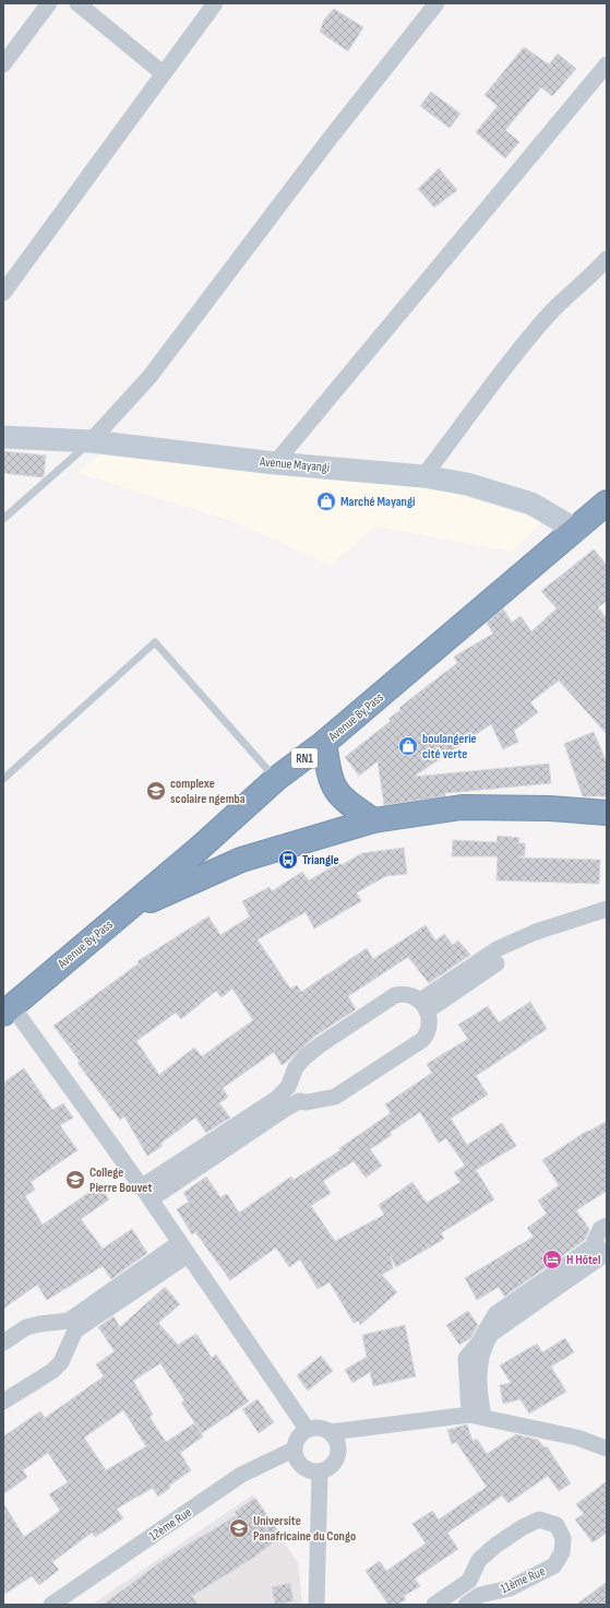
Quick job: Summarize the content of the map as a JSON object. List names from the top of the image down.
{
  "streets": {
    "highway": ["Avenue By Pass", "RN1"],
    "street": ["Avenue Mayangi", "12ème Rue", "11ème Rue"]
  },
  "crossings": [
    ["Avenue Mayangi", "Avenue By Pass"]
  ],
  "places": {
    "shop": ["Marché Mayangi", "boulangerie cité verte"],
    "school or university": ["complexe scolaire ngemba", "College Pierre Bouvet", "Universite Panafricaine du Congo"],
    "bus stop": ["Triangle"],
    "hotel": ["H Hôtel"]
  }
}
